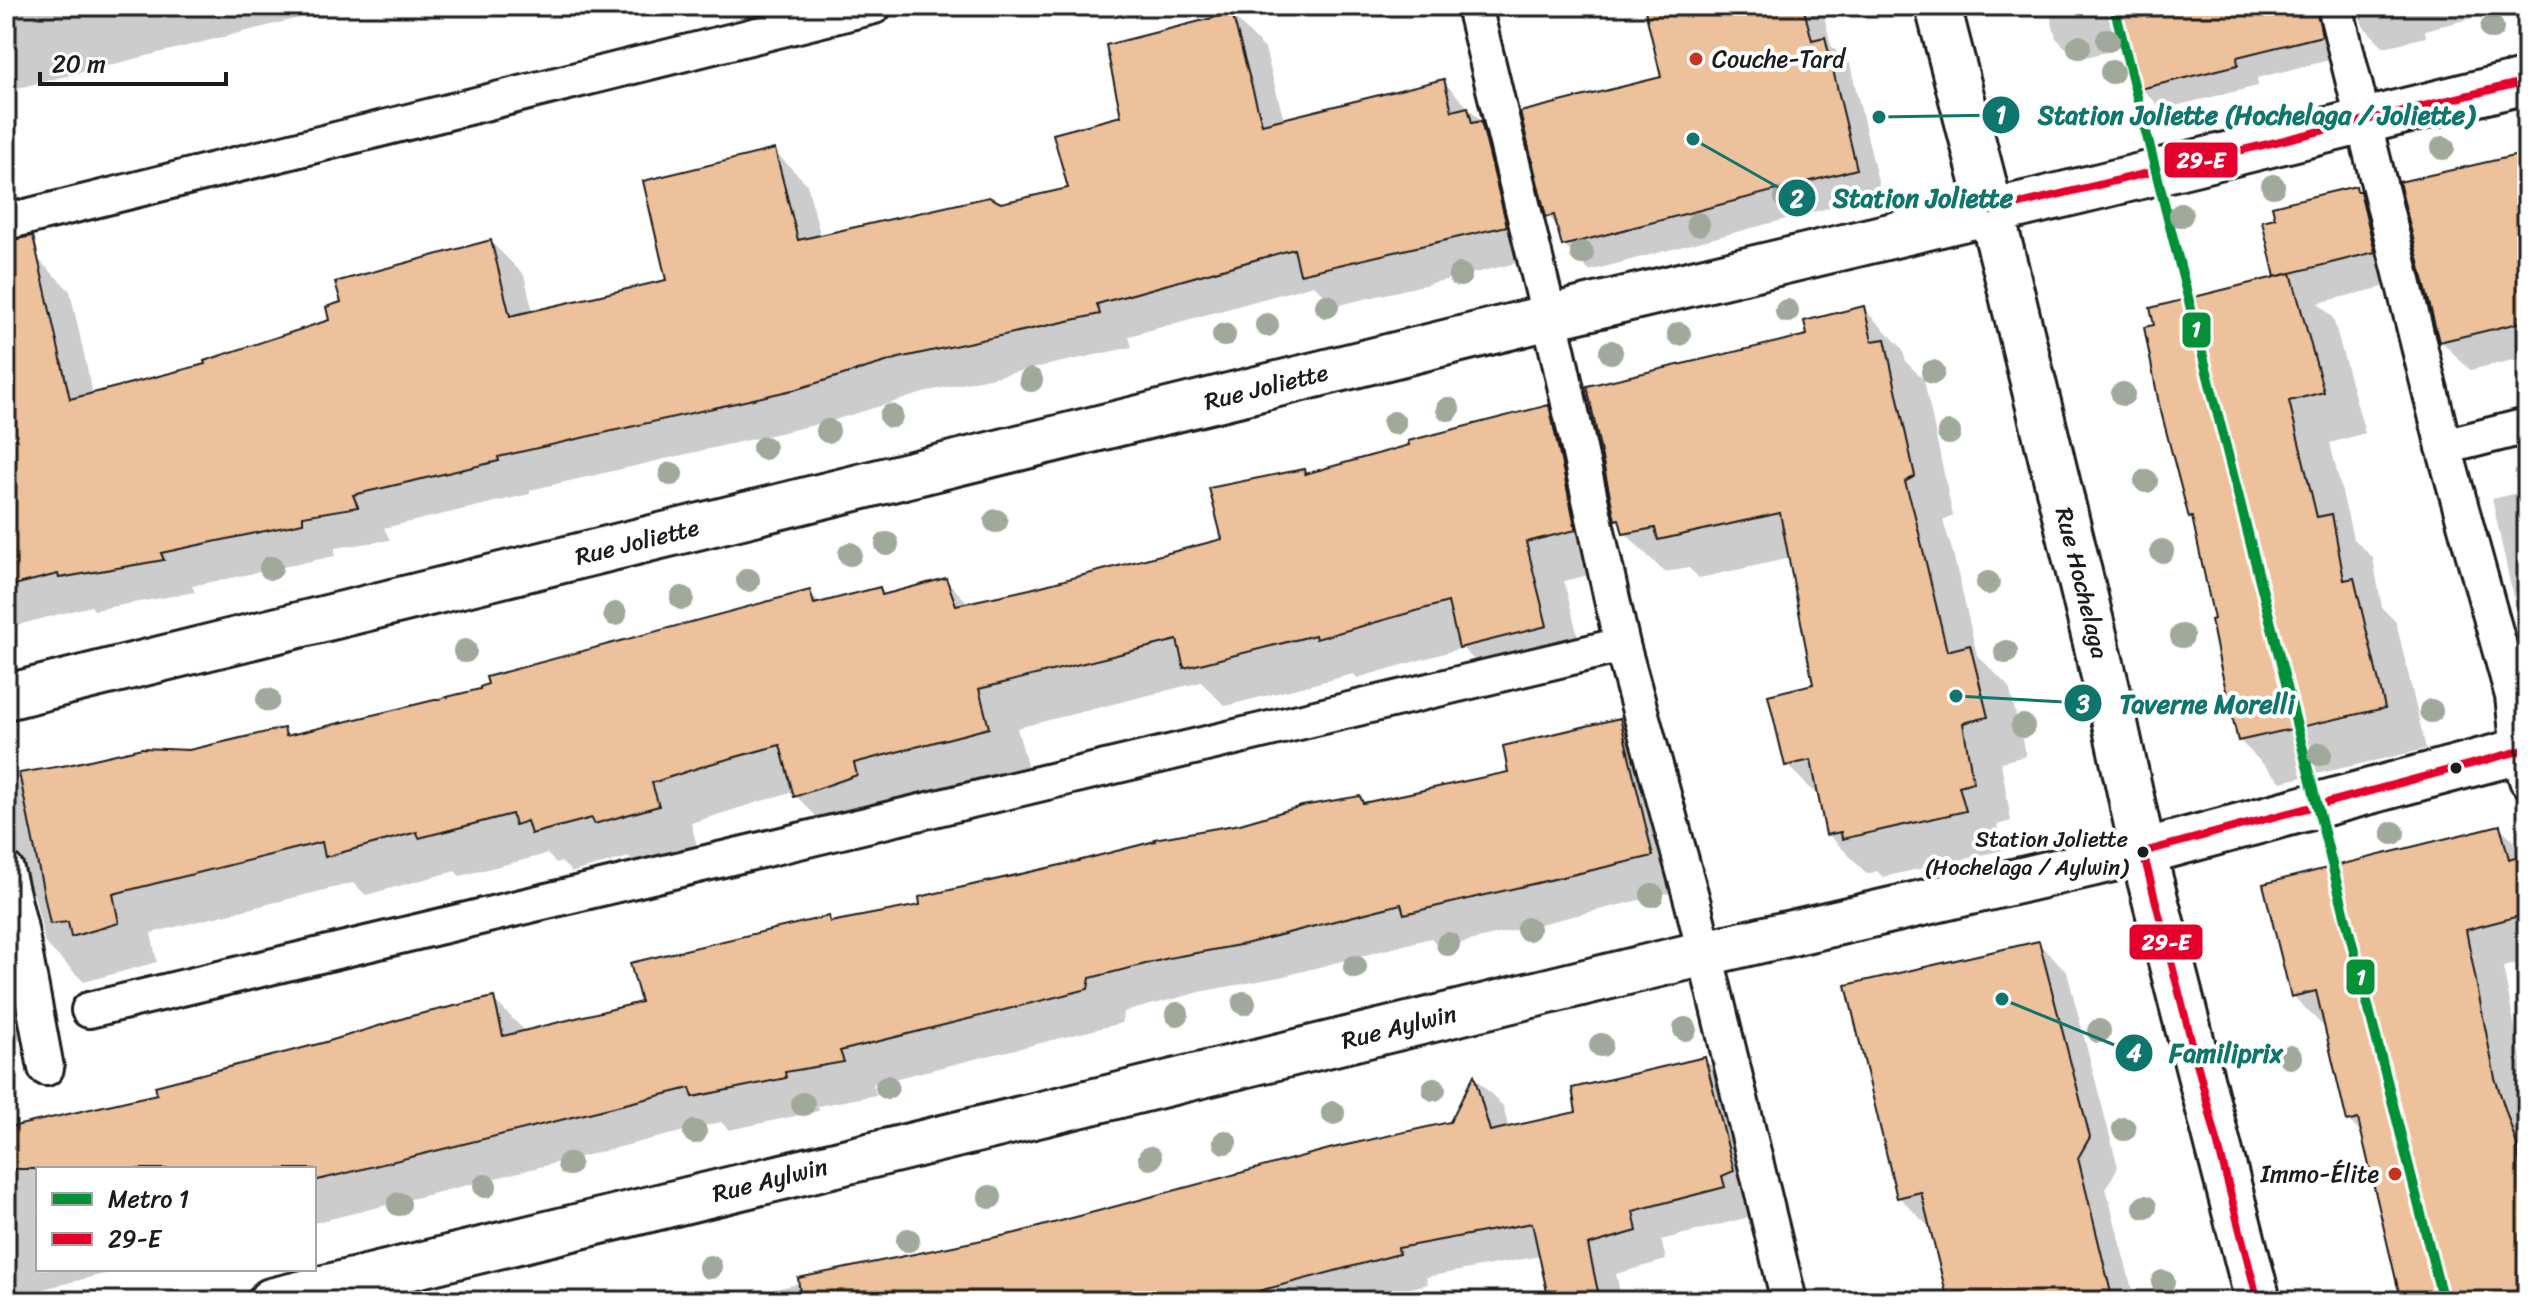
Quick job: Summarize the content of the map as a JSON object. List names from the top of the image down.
{
  "streets": {
    "street": ["Rue Joliette", "Rue Hochelaga", "Rue Aylwin"]
  },
  "crossings": [
    ["Rue Joliette", "Rue Hochelaga"],
    ["Rue Hochelaga", "Rue Aylwin"]
  ],
  "places": [
    "Couche-Tard",
    "Station Joliette (Hochelaga / Joliette)",
    "Station Joliette",
    "Taverne Morelli",
    "Station Joliette (Hochelaga / Aylwin)",
    "Familiprix",
    "Immo-Élite"
  ],
  "lines": ["metro line 1", "transit line 29-E"],
  "legend": ["Metro 1", "29-E"],
  "scale_bar": "20 m"
}
